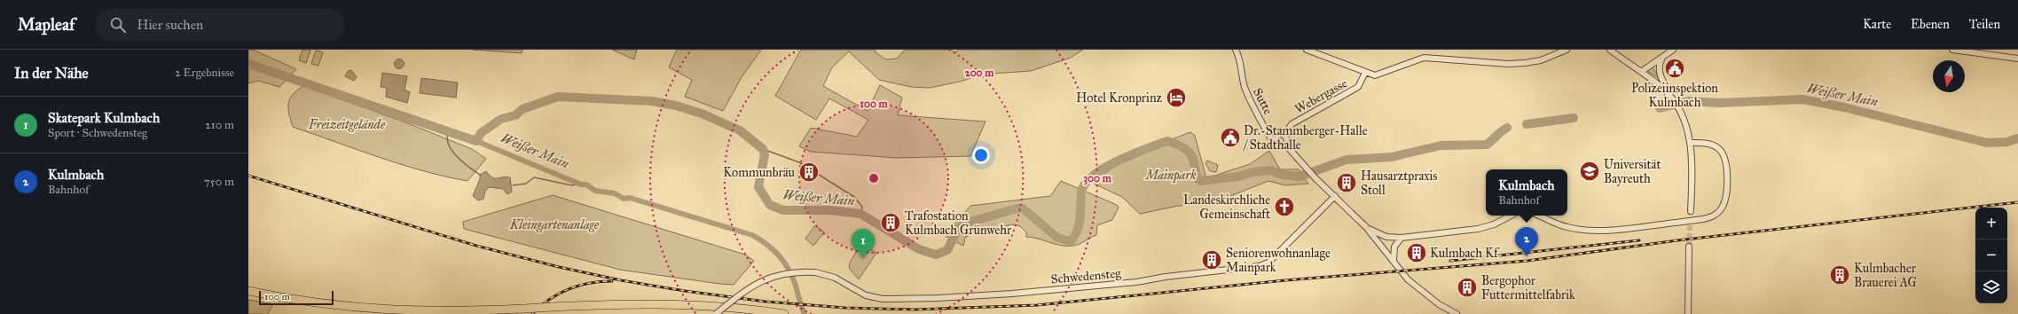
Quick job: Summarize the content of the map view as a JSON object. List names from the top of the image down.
{
  "streets": {
    "street": ["Webergasse", "Sutte", "Schwedensteg"]
  },
  "crossings": [
    ["Webergasse", "Sutte"]
  ],
  "water": ["Weißer Main"],
  "parks": ["Freizeitgelände", "Mainpark", "Kleingartenanlage"],
  "places": {
    "public building": ["Polizeiinspektion Kulmbach", "Dr.-Stammberger-Halle / Stadthalle"],
    "hotel": ["Hotel Kronprinz"],
    "school or university": ["Universität Bayreuth"],
    "building": [
      "Kommunbräu",
      "Hausarztpraxis Stoll",
      "Trafostation Kulmbach Grünwehr",
      "Kulmbach Kf",
      "Seniorenwohnanlage Mainpark",
      "Kulmbacher Brauerei AG",
      "Bergophor Futtermittelfabrik"
    ],
    "church": ["Landeskirchliche Gemeinschaft"]
  },
  "scale_bar": "100 m",
  "north": "bottom",
  "page": {
    "header": "Mapleaf",
    "search": "Hier suchen",
    "nav": ["Karte", "Ebenen", "Teilen"],
    "heading": ["In der Nähe", "2 Ergebnisse"],
    "list": [
      {
        "mark": "1",
        "name": "Skatepark Kulmbach",
        "note": "Sport · Schwedensteg",
        "value": "210 m"
      },
      {
        "mark": "2",
        "name": "Kulmbach",
        "note": "Bahnhof",
        "value": "750 m"
      }
    ],
    "popup": ["Kulmbach", "Bahnhof"],
    "map_buttons": ["+", "−"],
    "pins": ["2", "1"],
    "scale": "100 m"
  },
  "rings": ["200 m", "100 m", "300 m"]
}
